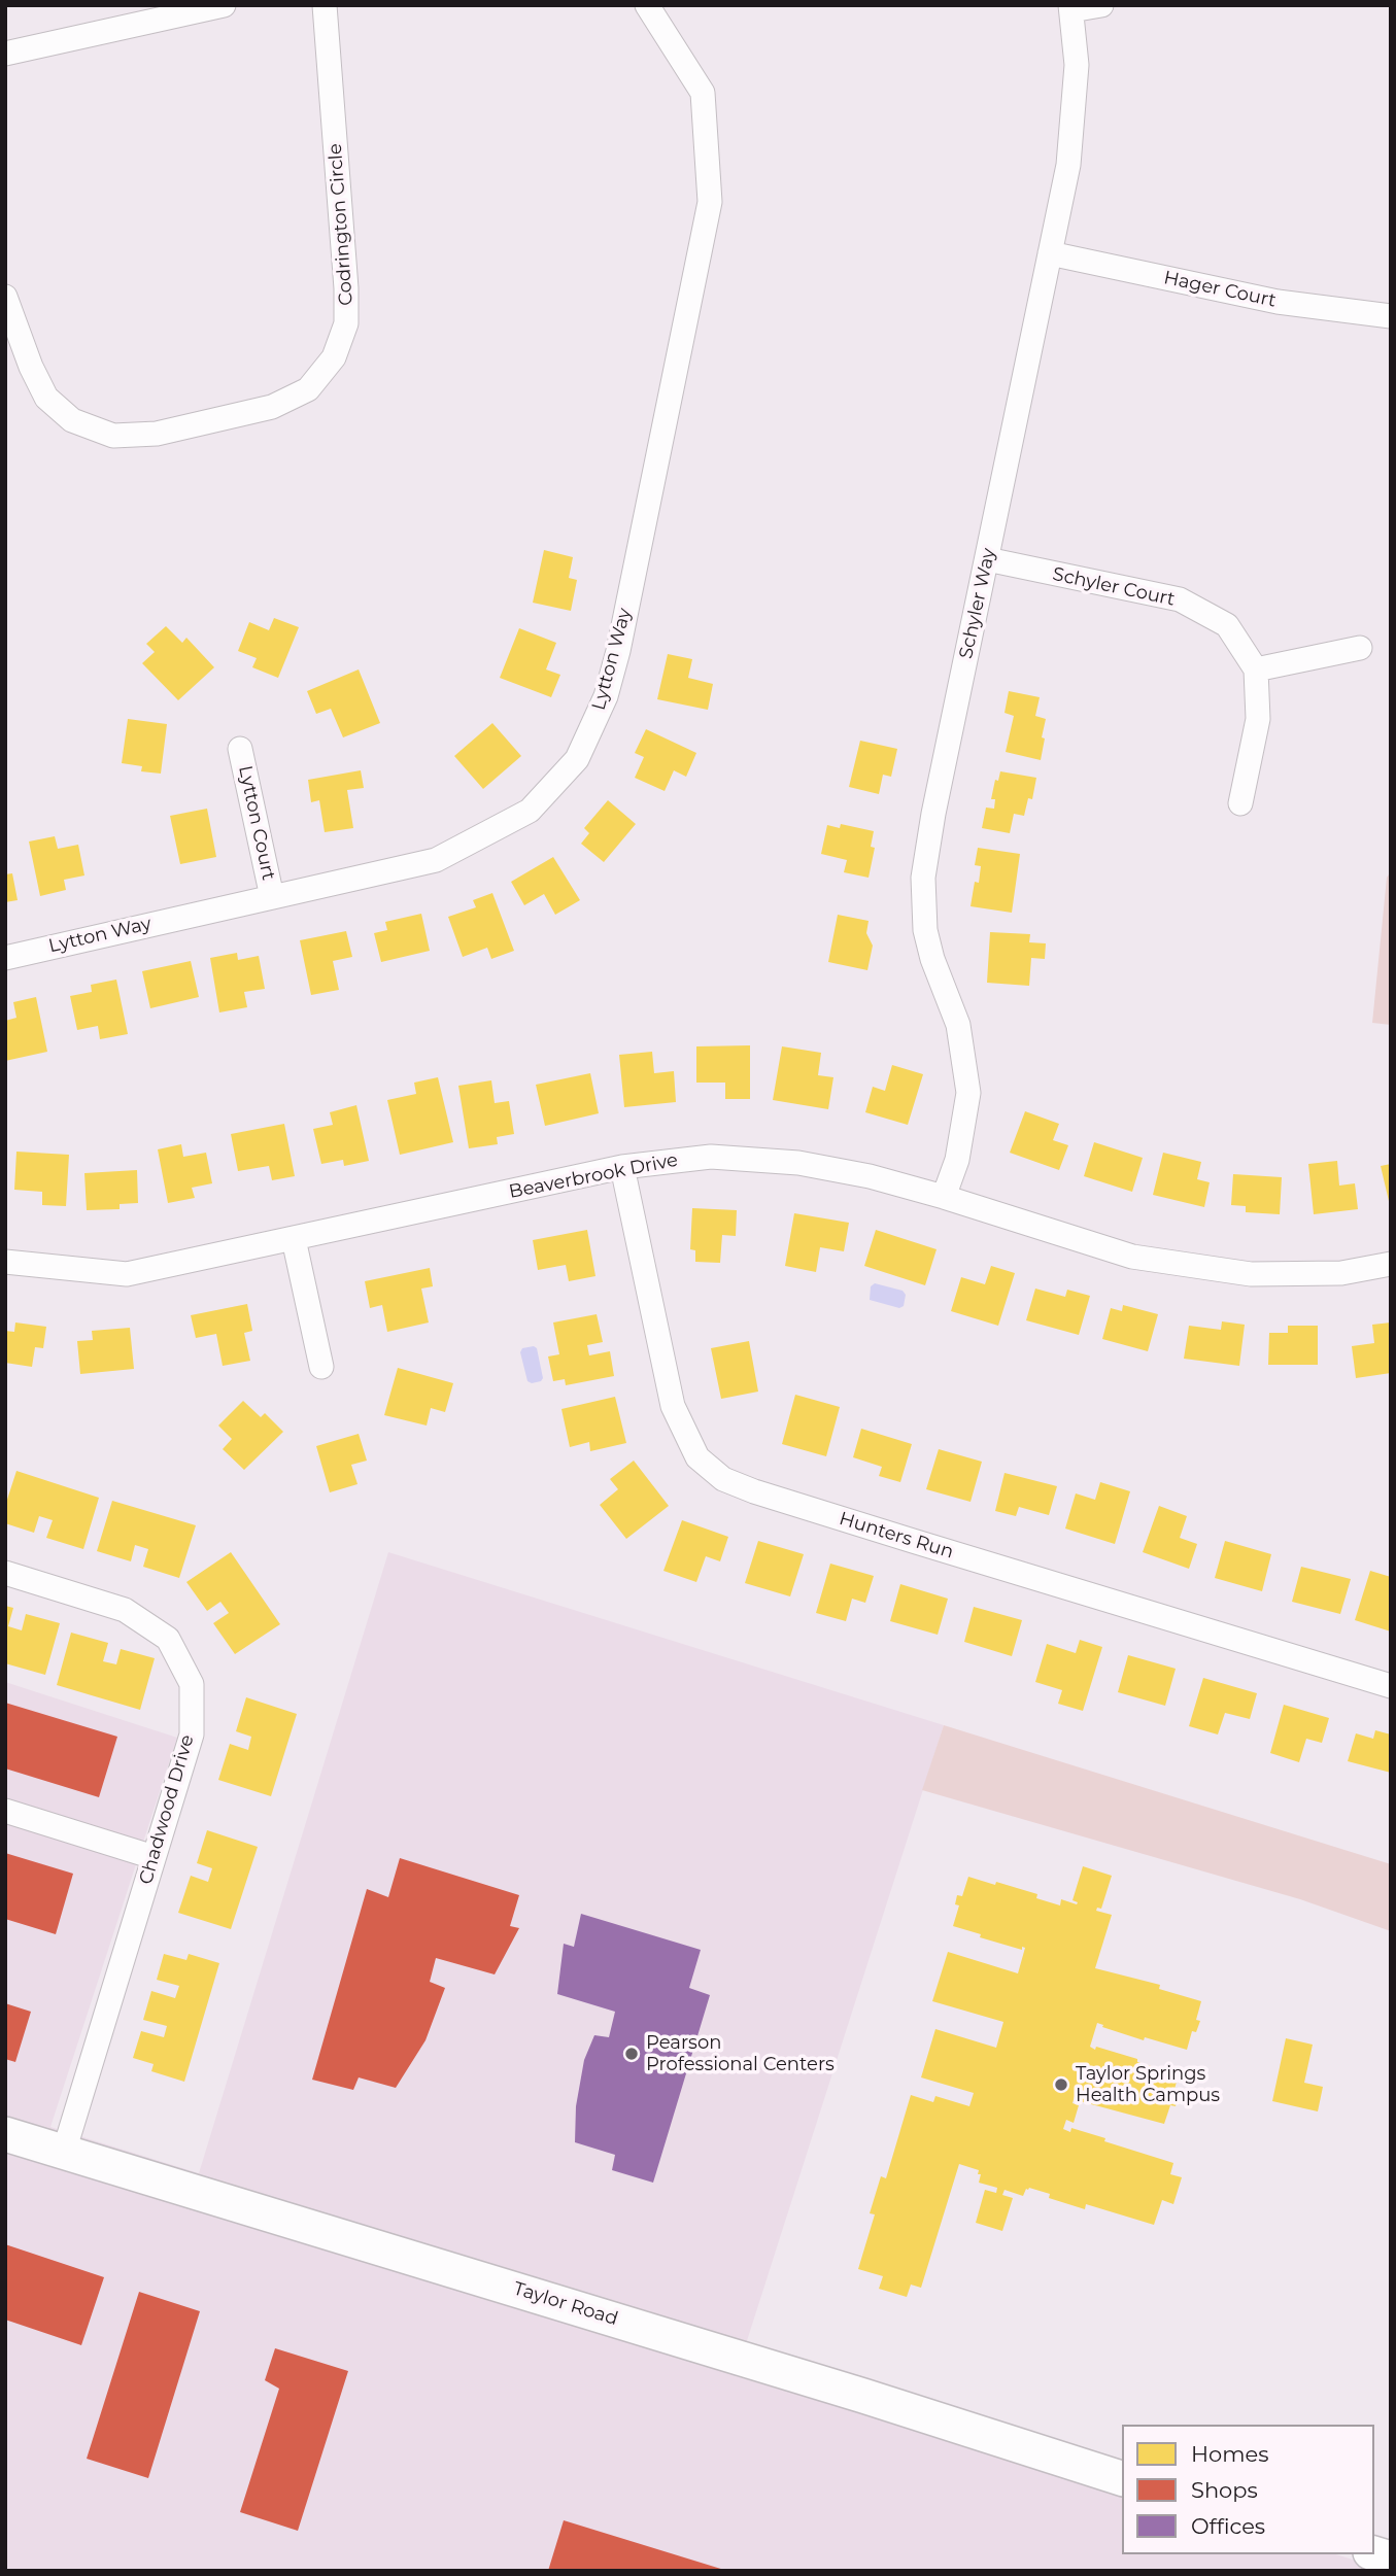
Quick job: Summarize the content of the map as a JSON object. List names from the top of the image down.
{
  "streets": {
    "main road": ["Taylor Road"],
    "street": [
      "Codrington Circle",
      "Hager Court",
      "Schyler Court",
      "Schyler Way",
      "Lytton Way",
      "Lytton Court",
      "Beaverbrook Drive",
      "Hunters Run",
      "Chadwood Drive"
    ]
  },
  "crossings": [
    ["Hager Court", "Schyler Way"],
    ["Schyler Court", "Schyler Way"],
    ["Schyler Way", "Beaverbrook Drive"],
    ["Lytton Way", "Lytton Court"],
    ["Beaverbrook Drive", "Hunters Run"],
    ["Chadwood Drive", "Taylor Road"]
  ],
  "places": ["Pearson Professional Centers", "Taylor Springs Health Campus"],
  "legend": ["Homes", "Shops", "Offices"]
}
